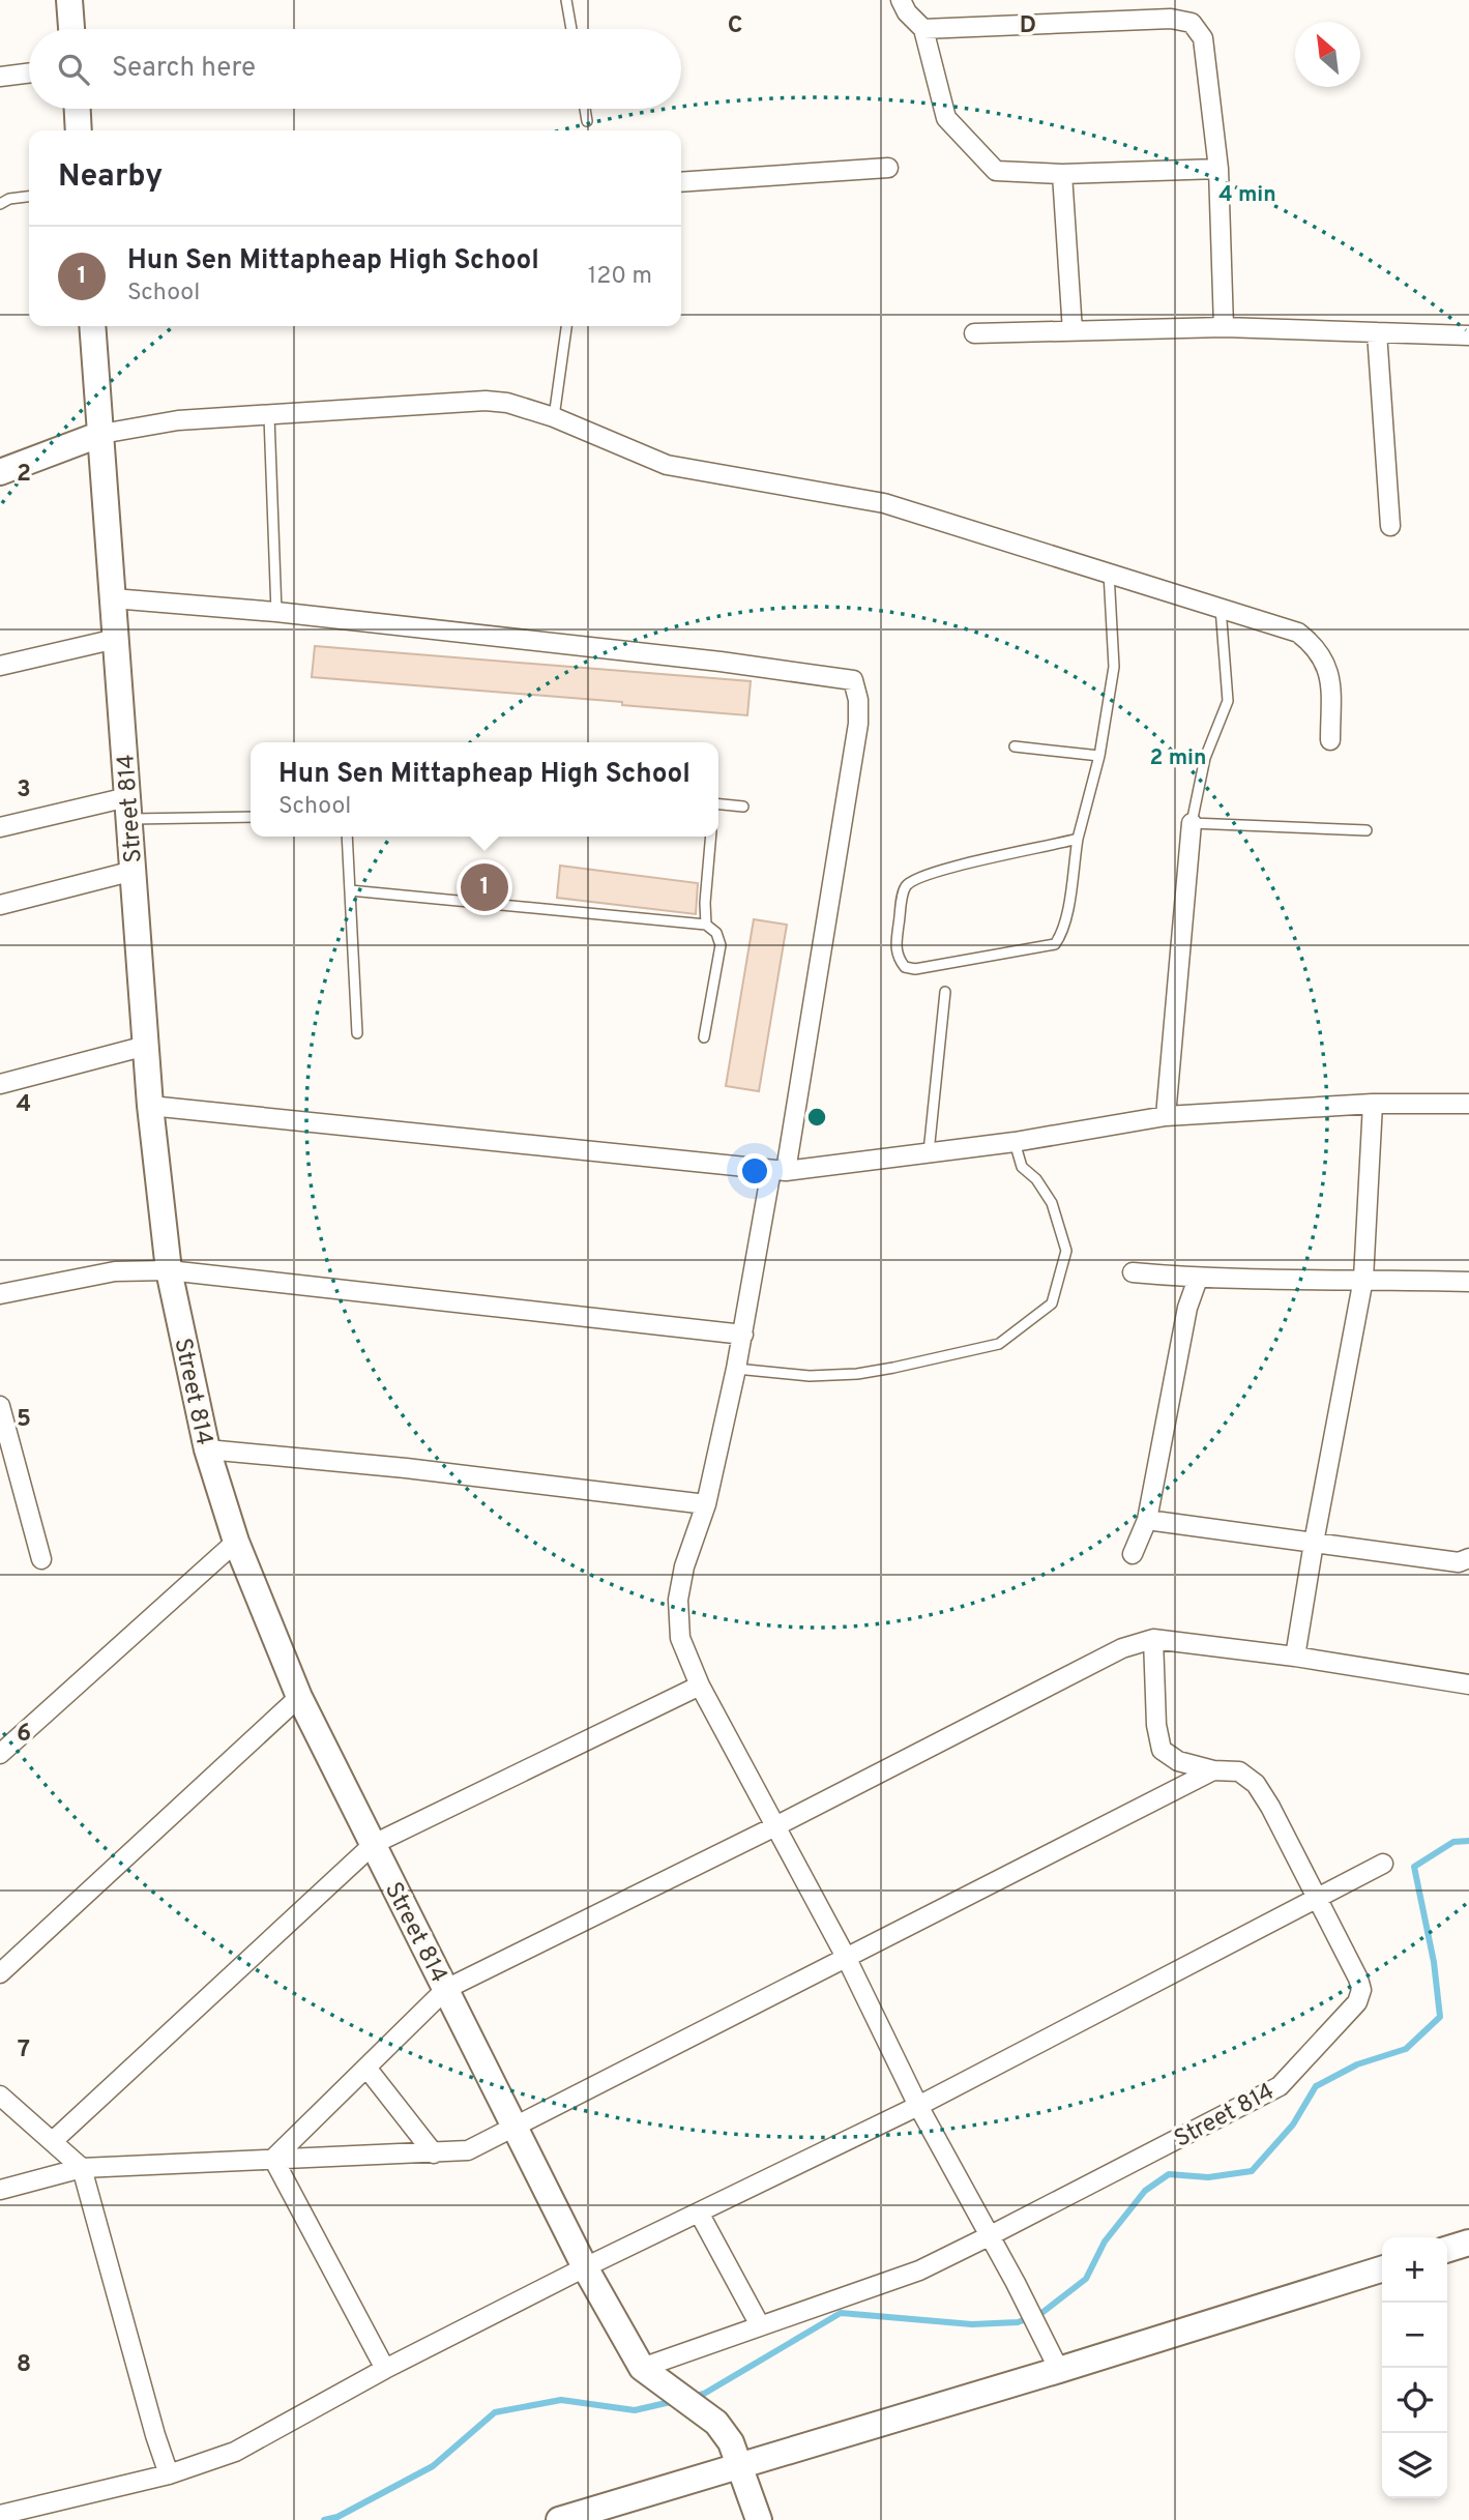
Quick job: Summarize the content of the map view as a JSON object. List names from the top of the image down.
{
  "streets": {
    "street": ["Street 814"]
  },
  "north": "top left",
  "page": {
    "search": "Search here",
    "heading": "Nearby",
    "list": [
      {
        "mark": "1",
        "name": "Hun Sen Mittapheap High School",
        "note": "School",
        "value": "120 m"
      }
    ],
    "popup": ["Hun Sen Mittapheap High School", "School"],
    "pins": "1",
    "map_buttons": ["+", "−"]
  },
  "grid": {
    "columns": ["C", "D"],
    "rows": [
      "2",
      "3",
      "4",
      "5",
      "6",
      "7",
      "8"
    ]
  },
  "rings": ["4 min", "2 min"]
}
